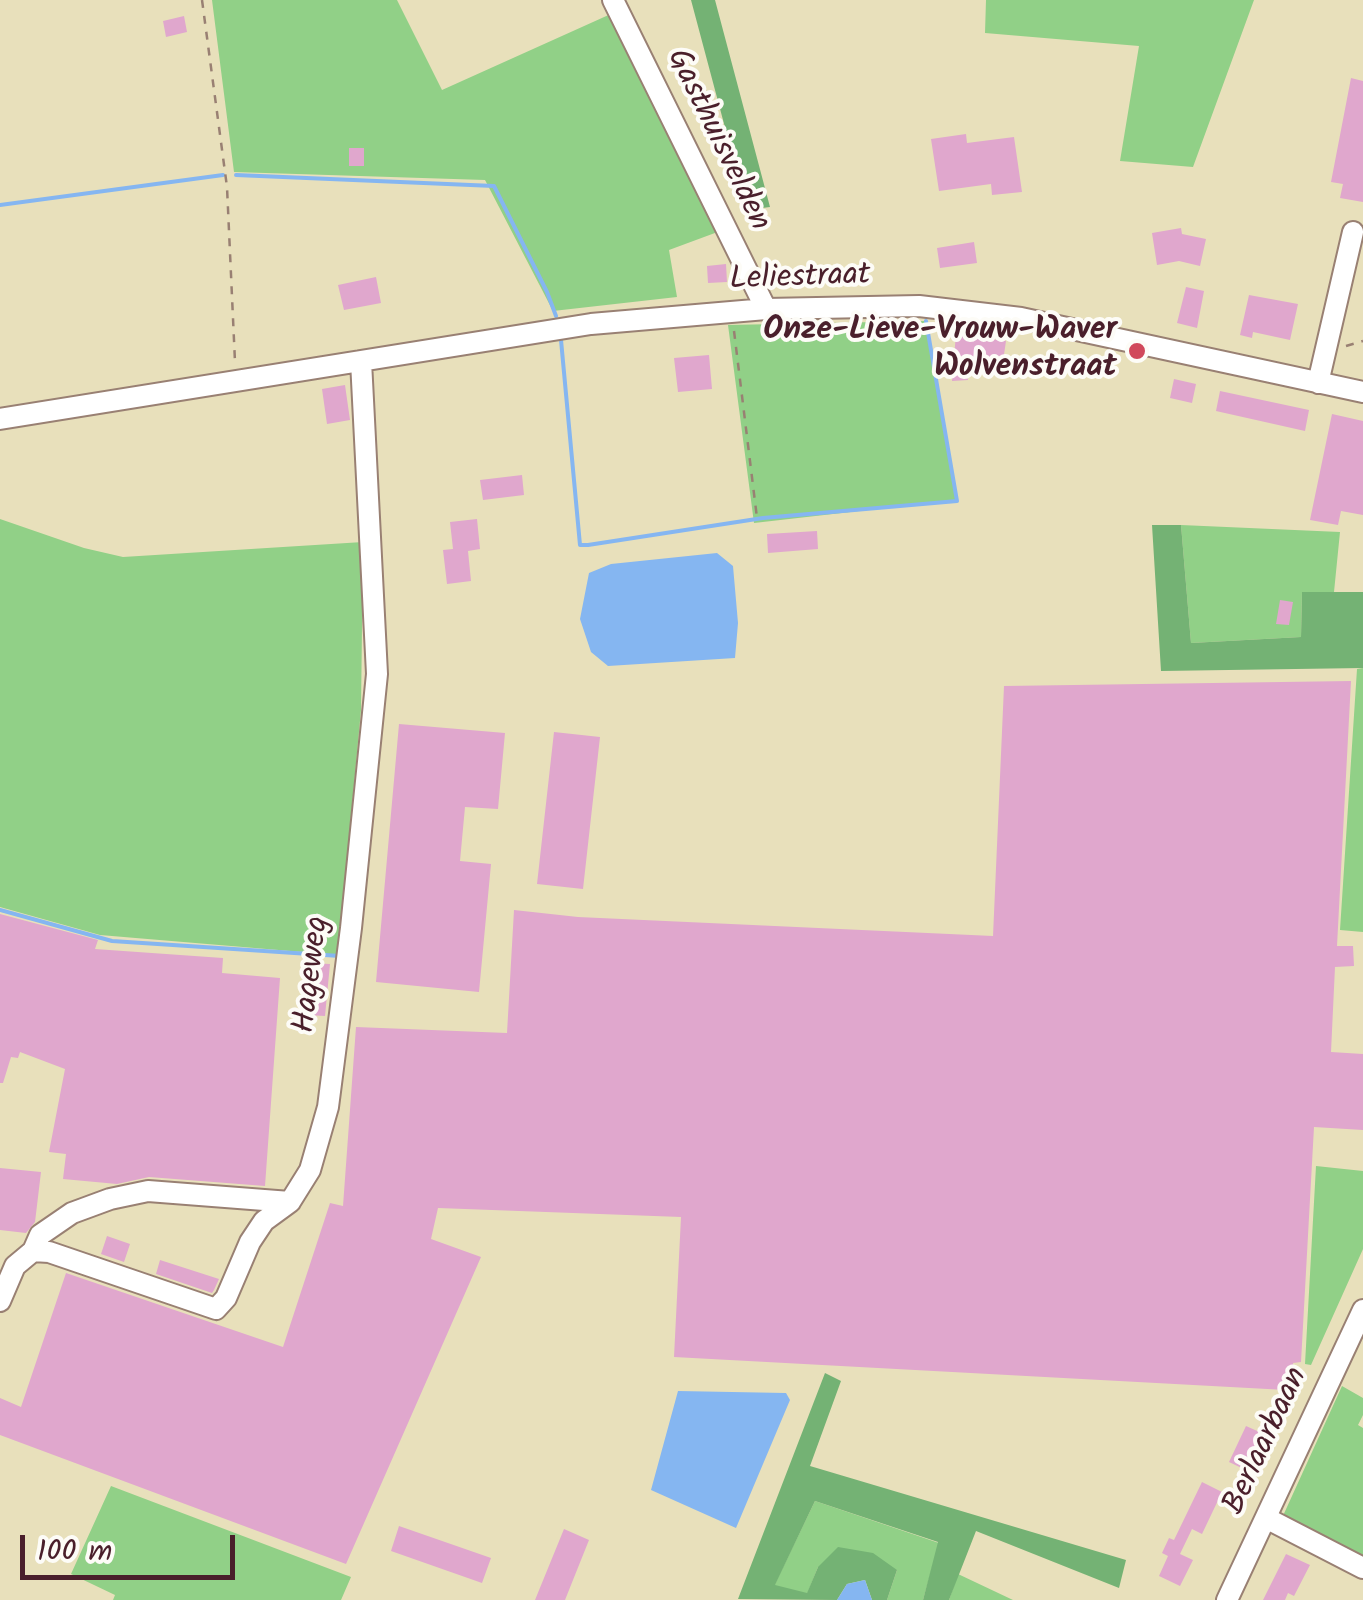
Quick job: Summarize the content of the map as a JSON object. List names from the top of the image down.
{
  "streets": {
    "street": [
      "Gasthuisvelden",
      "Leliestraat",
      "Hageweg",
      "Berlaarbaan"
    ]
  },
  "crossings": [
    ["Gasthuisvelden", "Leliestraat"],
    ["Leliestraat", "Hageweg"]
  ],
  "places": ["Onze-Lieve-Vrouw-Waver Wolvenstraat"],
  "scale_bar": "100 m"
}
